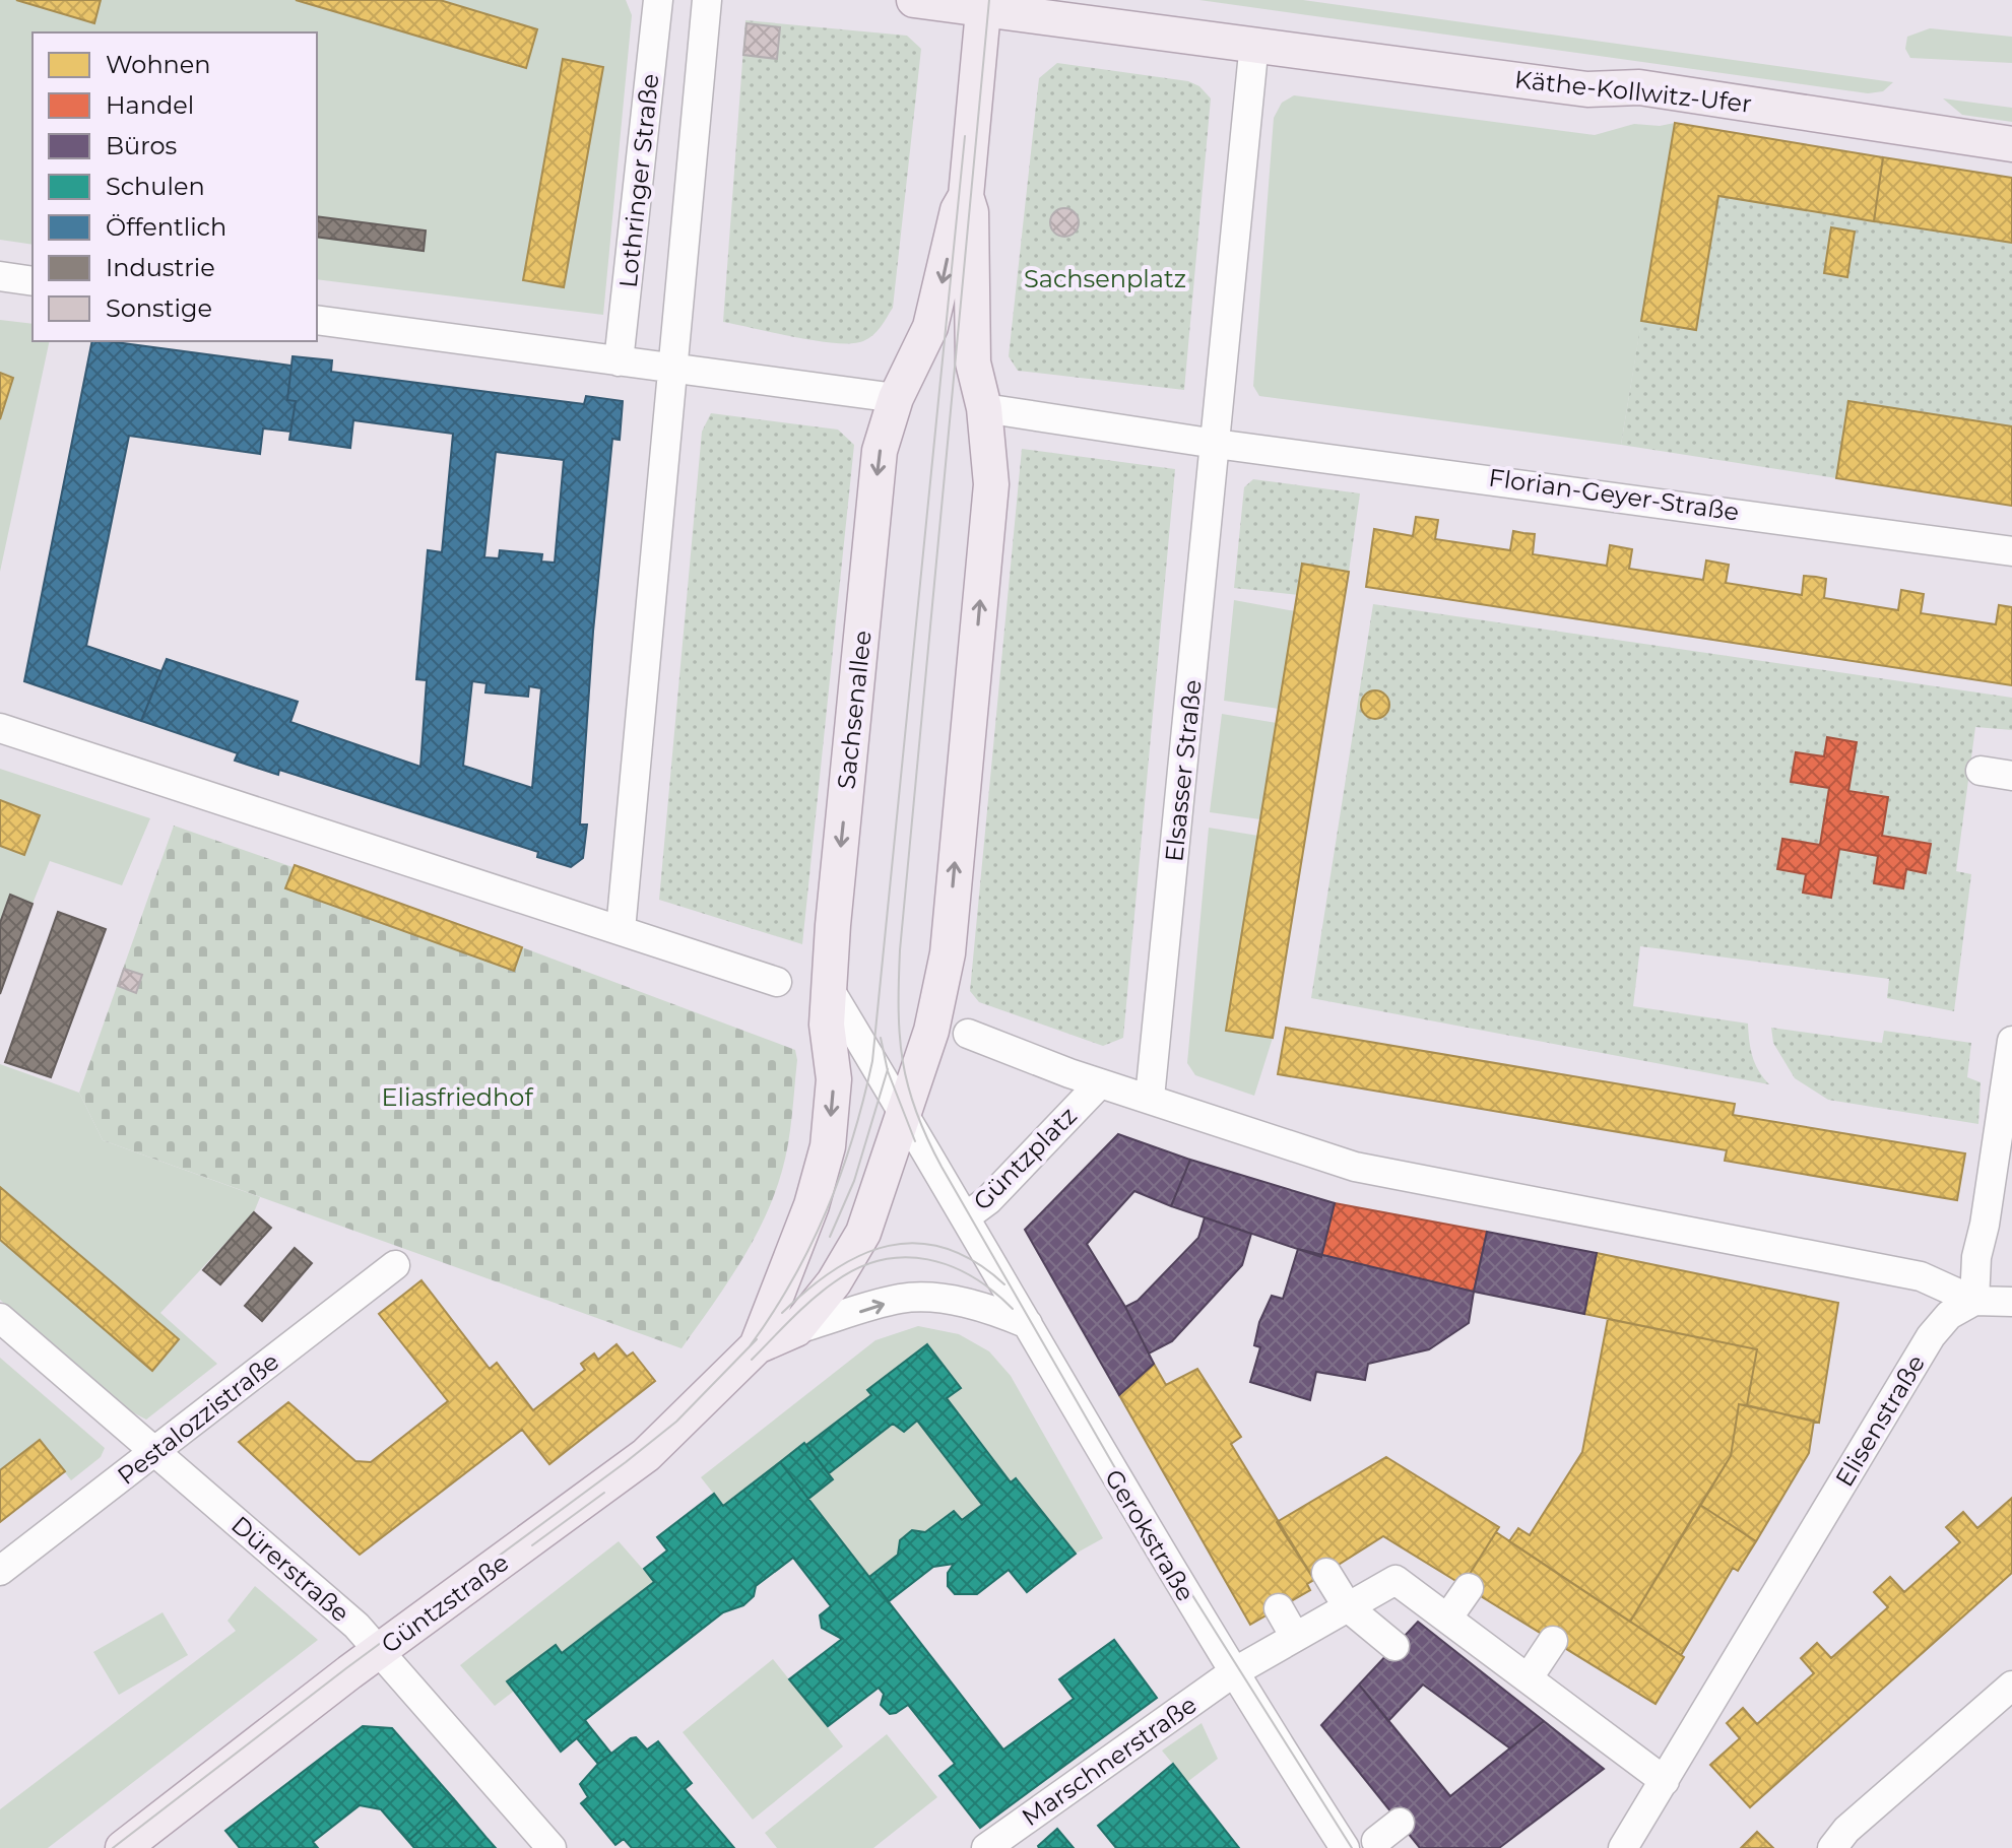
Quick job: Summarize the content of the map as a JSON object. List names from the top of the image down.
{
  "streets": {
    "main road": ["Käthe-Kollwitz-Ufer", "Sachsenallee", "Güntzstraße"],
    "street": [
      "Lothringer Straße",
      "Florian-Geyer-Straße",
      "Elsasser Straße",
      "Güntzplatz",
      "Pestalozzistraße",
      "Elisenstraße",
      "Gerokstraße",
      "Dürerstraße",
      "Marschnerstraße"
    ]
  },
  "crossings": [
    ["Florian-Geyer-Straße", "Elsasser Straße"],
    ["Sachsenallee", "Güntzplatz"],
    ["Sachsenallee", "Güntzstraße"],
    ["Güntzplatz", "Gerokstraße"],
    ["Güntzplatz", "Güntzstraße"],
    ["Pestalozzistraße", "Dürerstraße"],
    ["Gerokstraße", "Güntzstraße"],
    ["Gerokstraße", "Marschnerstraße"],
    ["Dürerstraße", "Güntzstraße"]
  ],
  "parks": ["Sachsenplatz", "Eliasfriedhof"],
  "legend": [
    "Wohnen",
    "Handel",
    "Büros",
    "Schulen",
    "Öffentlich",
    "Industrie",
    "Sonstige"
  ]
}
